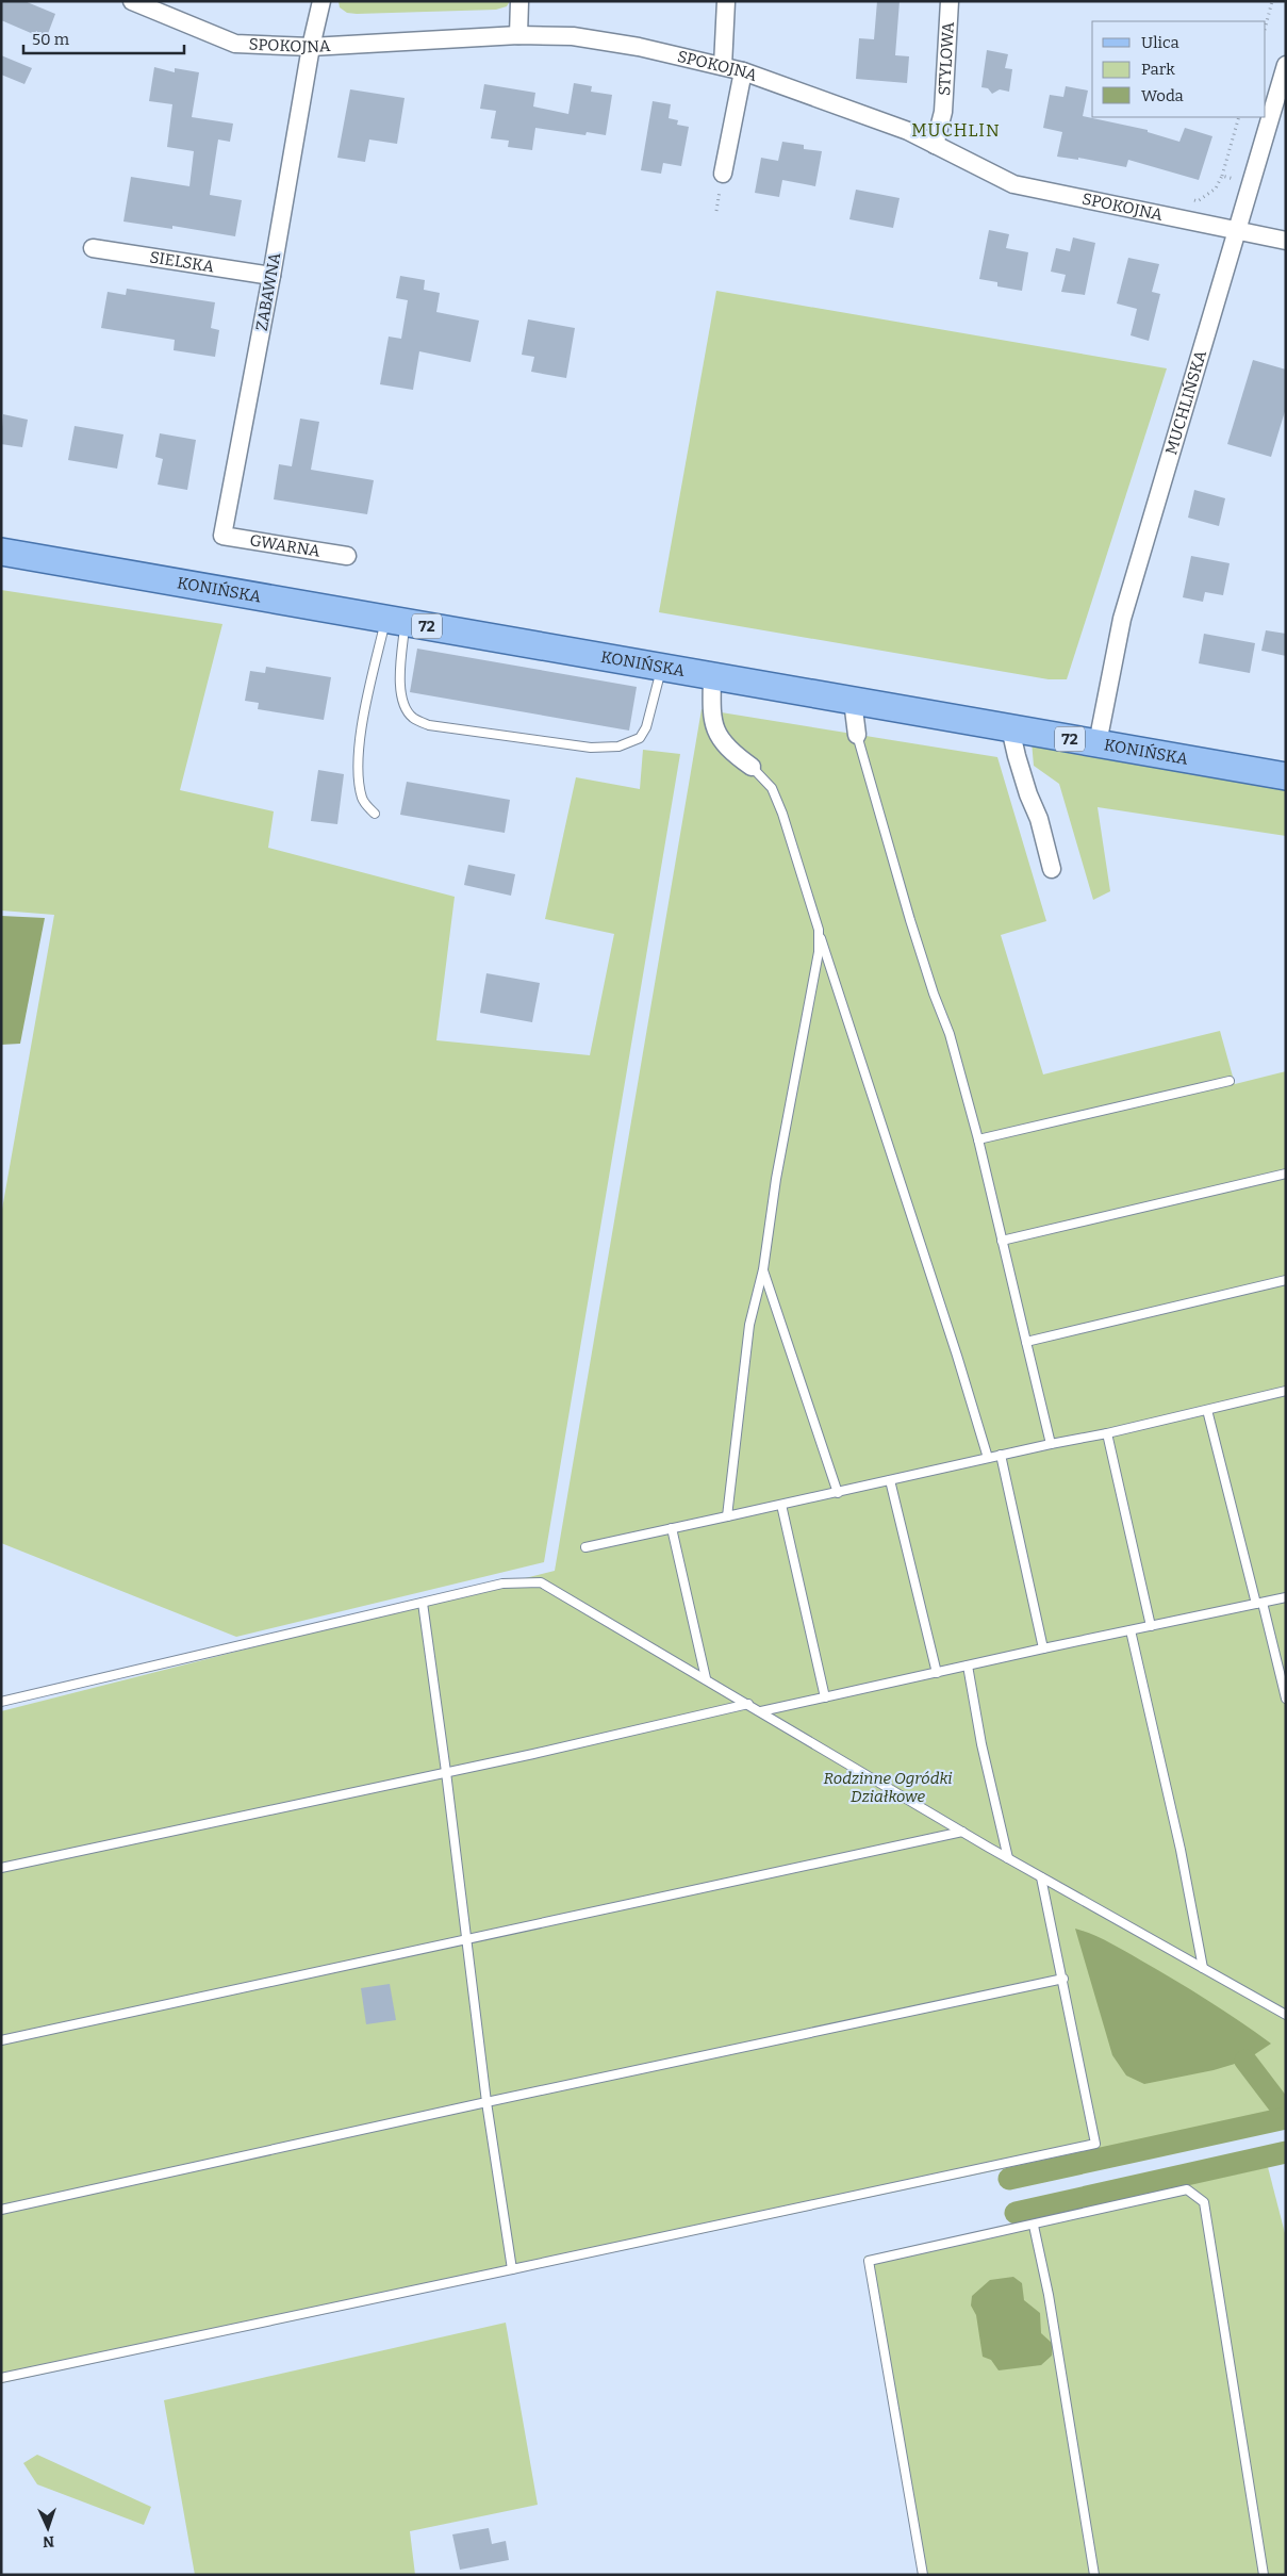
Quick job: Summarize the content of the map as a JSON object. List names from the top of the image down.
{
  "streets": {
    "main road": ["KONIŃSKA", "72"],
    "street": [
      "SPOKOJNA",
      "STYLOWA",
      "SIELSKA",
      "ZABAWNA",
      "MUCHLIŃSKA",
      "GWARNA"
    ]
  },
  "crossings": [
    ["SPOKOJNA", "STYLOWA"],
    ["SPOKOJNA", "ZABAWNA"],
    ["SPOKOJNA", "MUCHLIŃSKA"],
    ["SIELSKA", "ZABAWNA"],
    ["ZABAWNA", "GWARNA"],
    ["MUCHLIŃSKA", "KONIŃSKA"]
  ],
  "districts": ["MUCHLIN"],
  "parks": ["Rodzinne Ogródki Działkowe"],
  "legend": ["Ulica", "Park", "Woda"],
  "scale_bar": "50 m",
  "north": "bottom"
}
